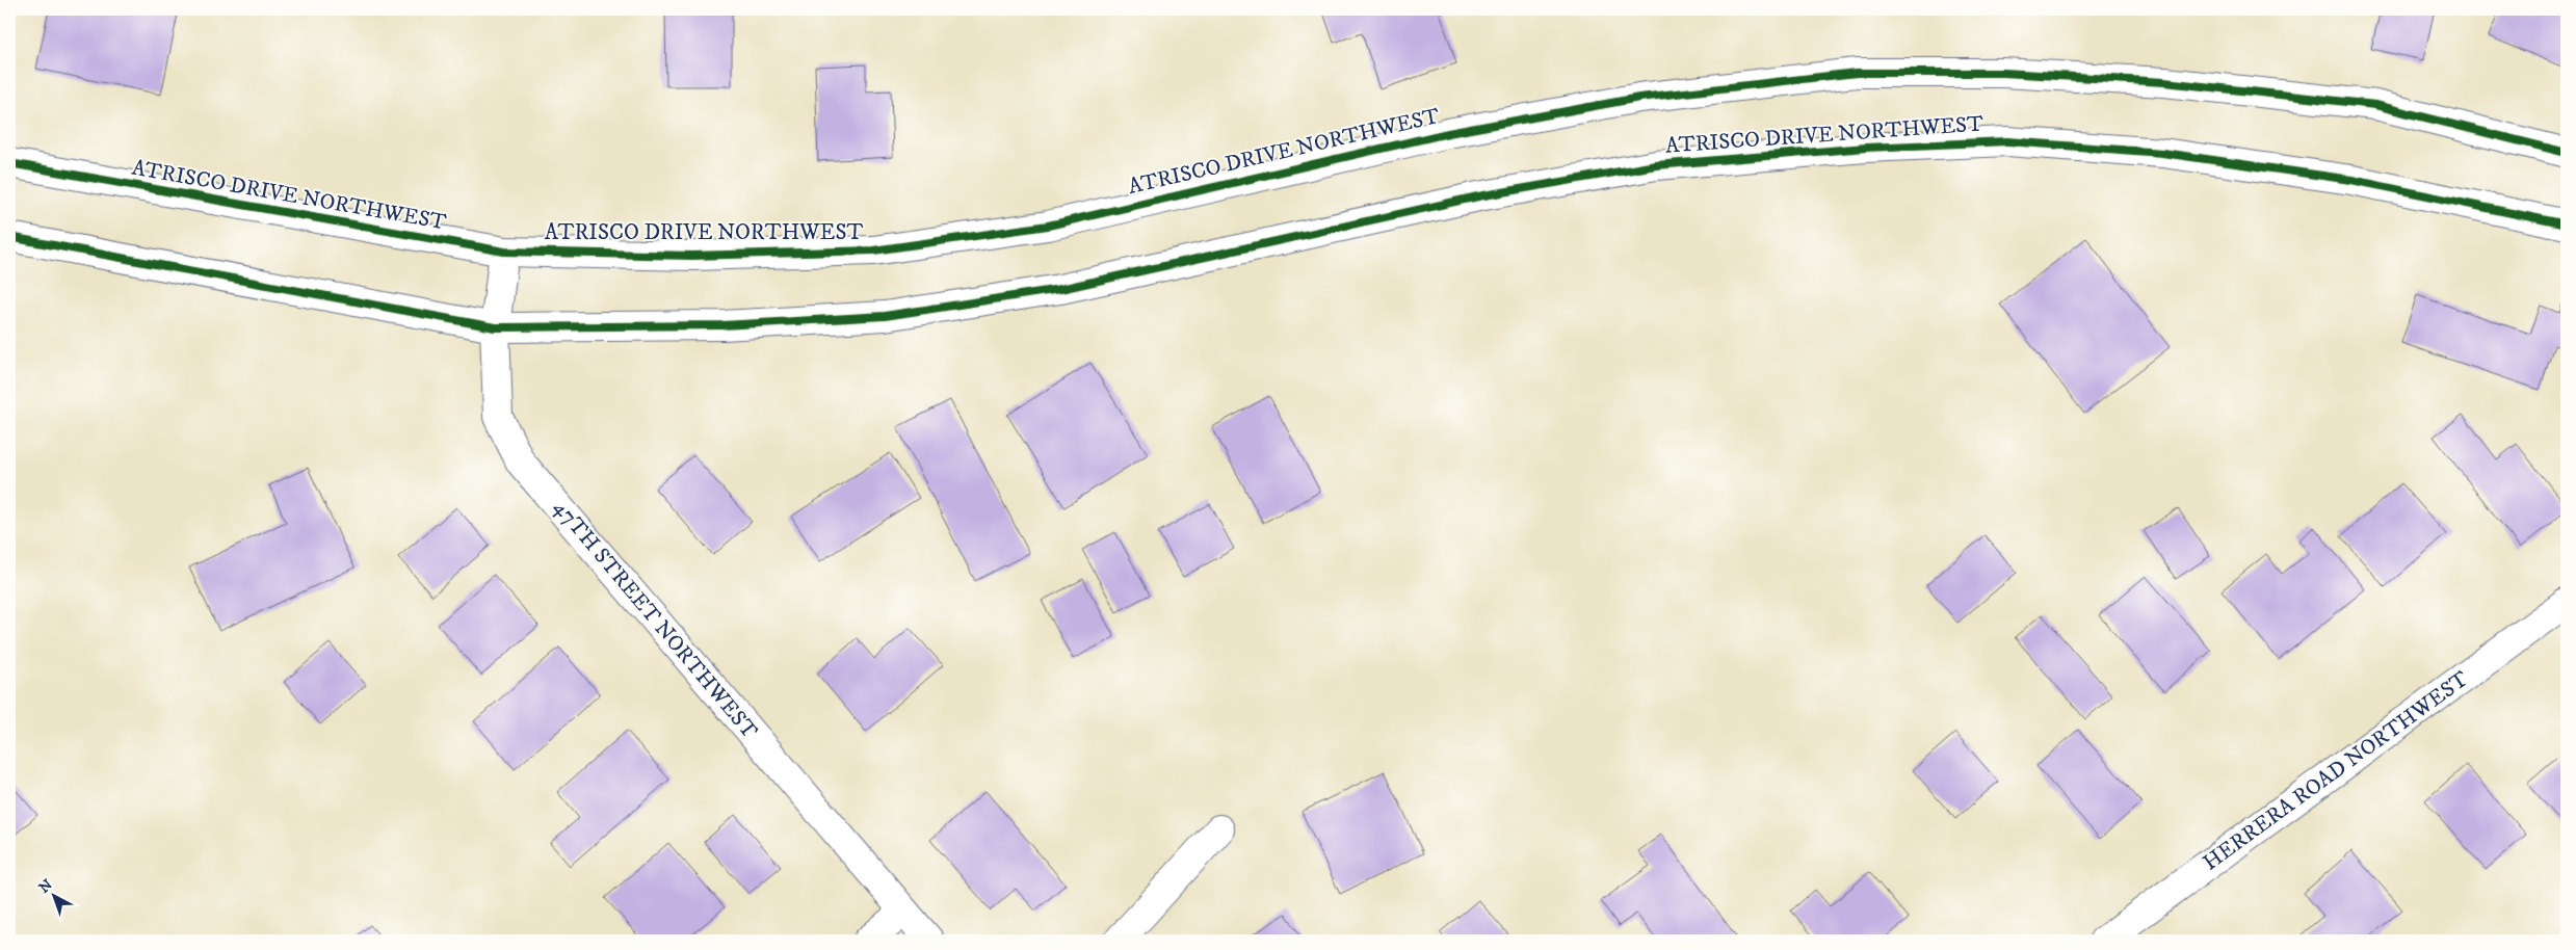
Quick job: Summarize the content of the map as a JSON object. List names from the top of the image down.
{
  "streets": {
    "main road": ["ATRISCO DRIVE NORTHWEST", "47TH STREET NORTHWEST", "HERRERA ROAD NORTHWEST"]
  },
  "crossings": [
    ["ATRISCO DRIVE NORTHWEST", "47TH STREET NORTHWEST"]
  ],
  "north": "top left"
}
